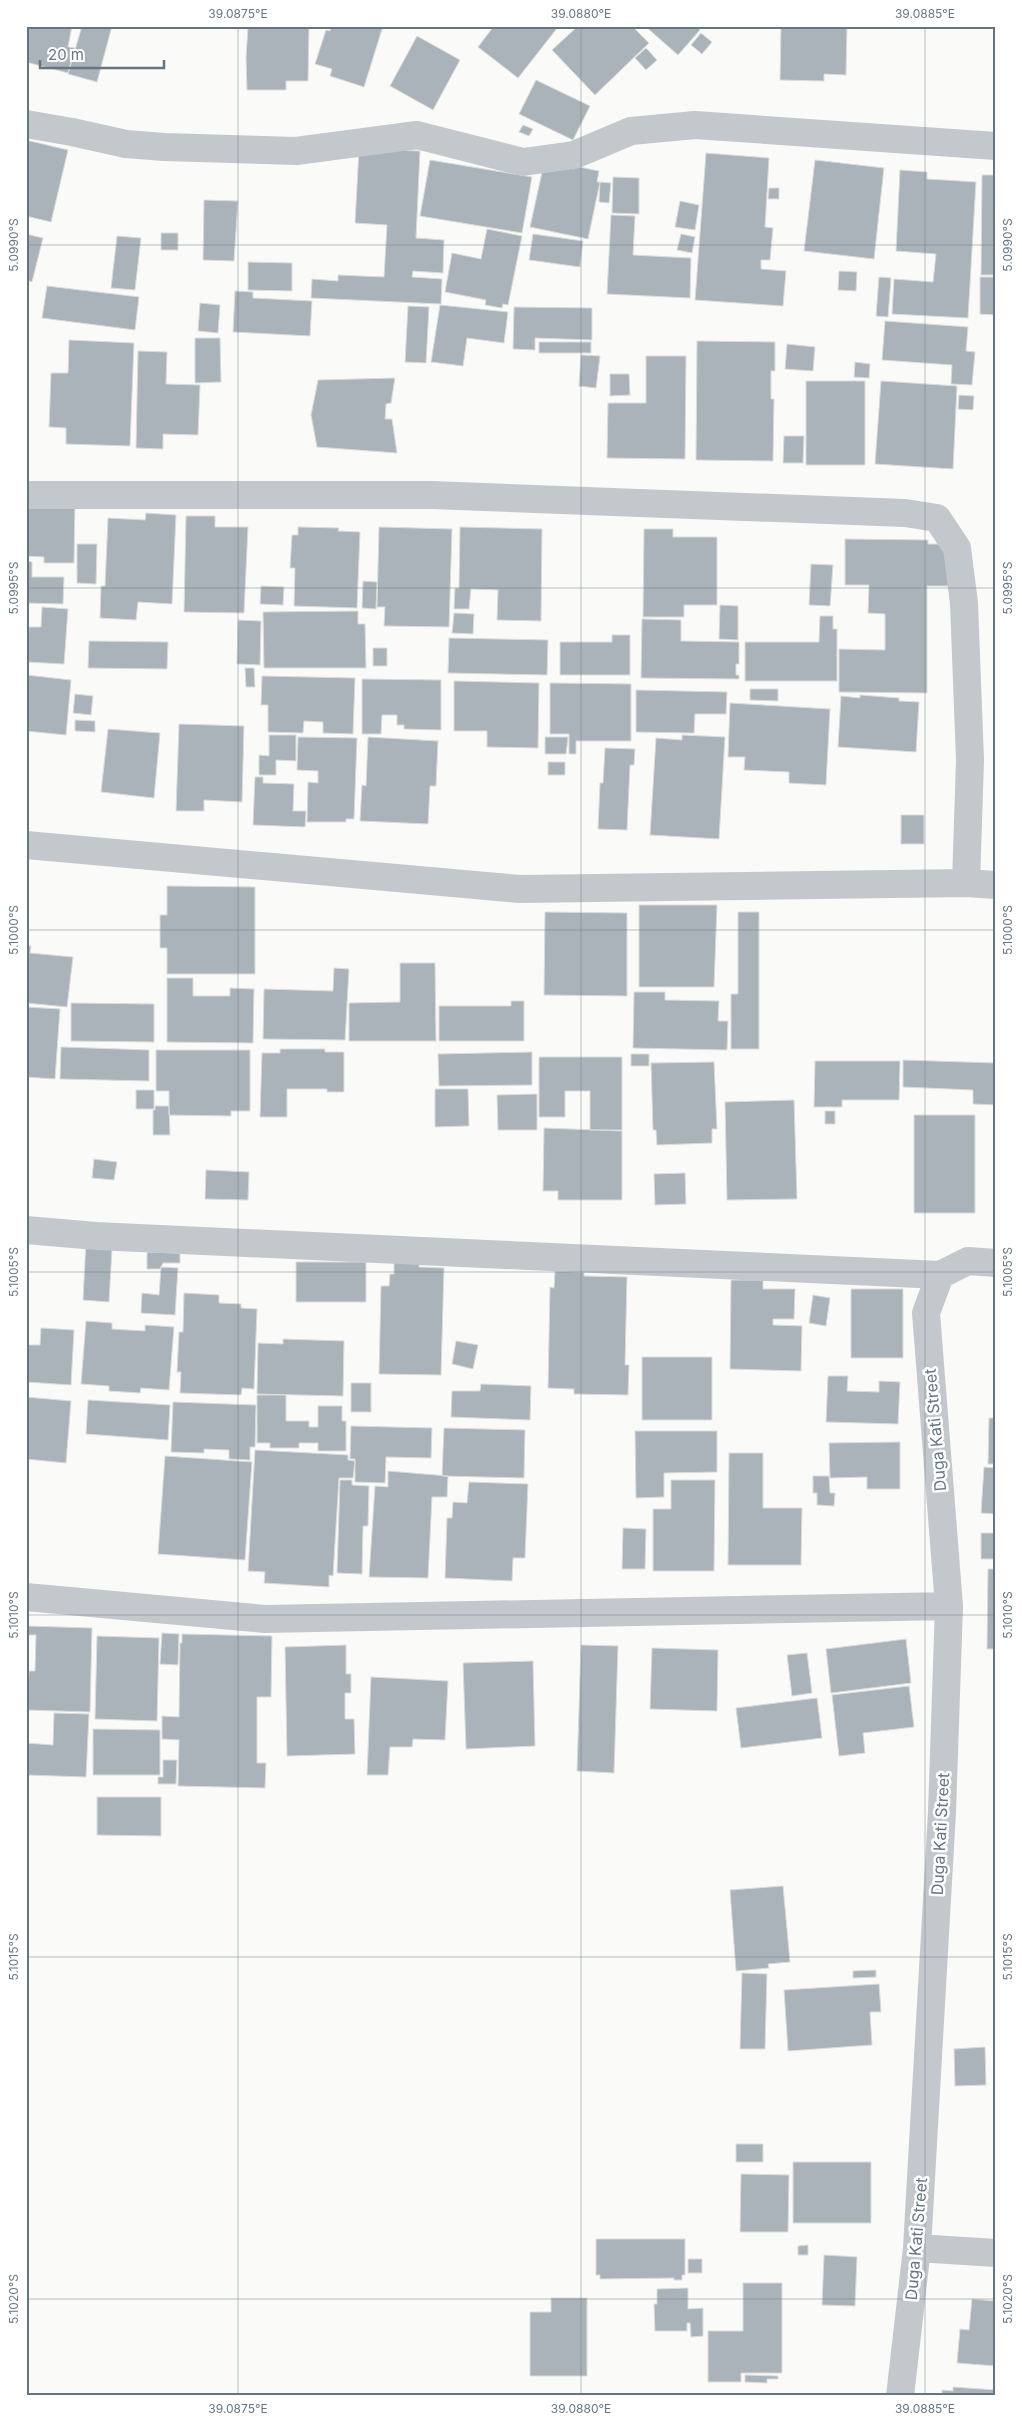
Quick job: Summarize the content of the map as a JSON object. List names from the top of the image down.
{
  "streets": {
    "street": ["Duga Kati Street"]
  },
  "scale_bar": "20 m",
  "coordinates": [
    "39.0875°E",
    "39.0880°E",
    "39.0885°E",
    "5.0990°S",
    "5.0995°S",
    "5.1000°S",
    "5.1005°S",
    "5.1010°S",
    "5.1015°S",
    "5.1020°S"
  ]
}
